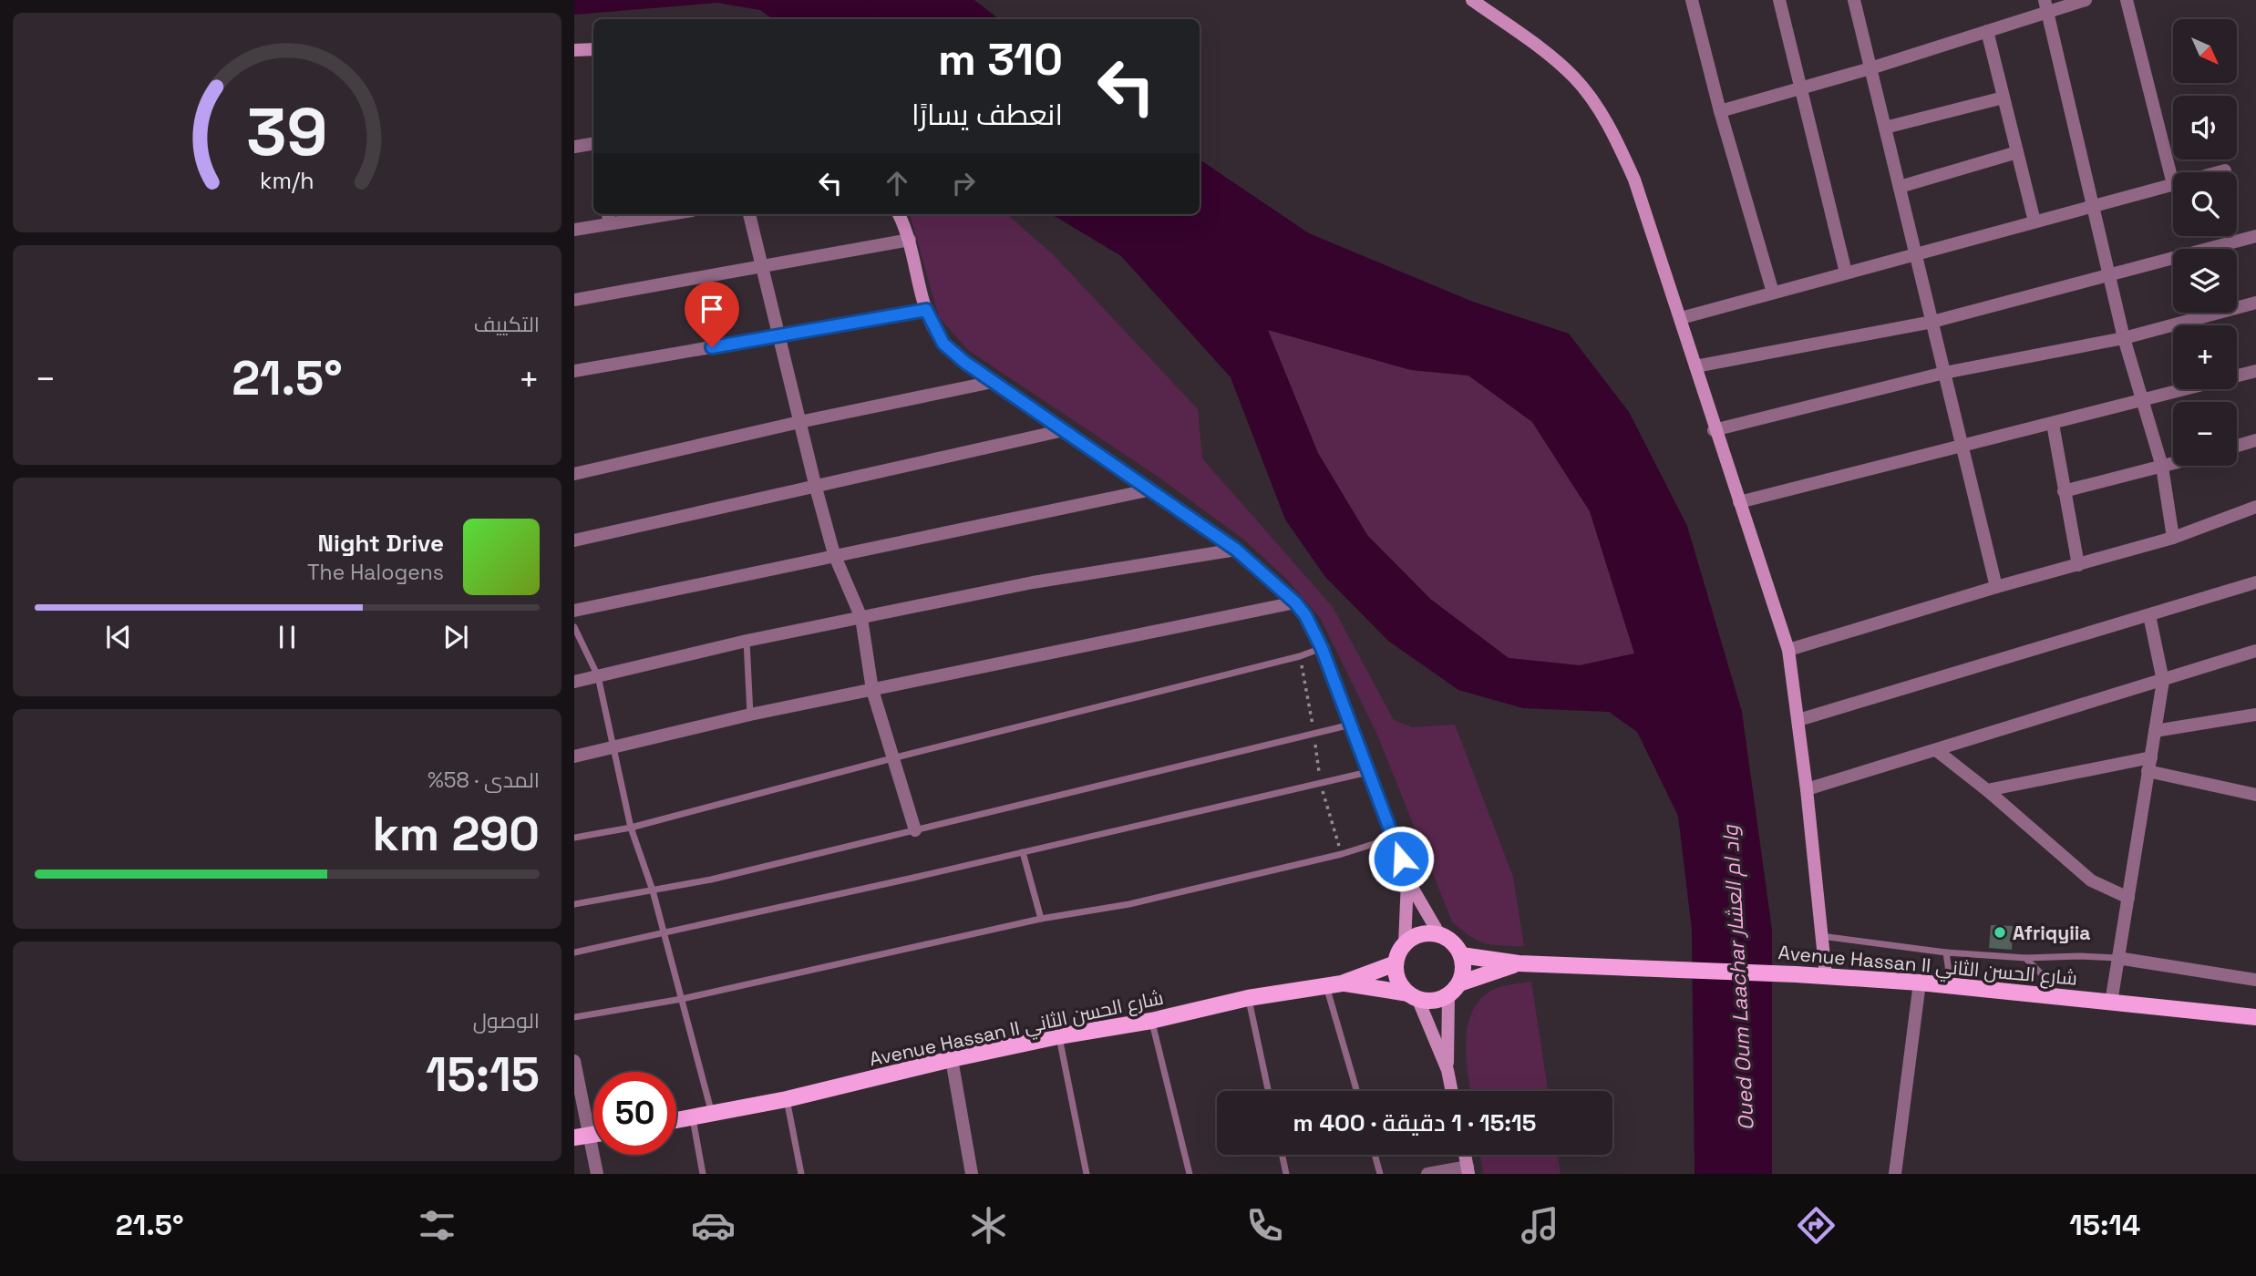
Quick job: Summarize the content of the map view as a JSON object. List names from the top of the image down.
{
  "streets": {
    "main road": ["Avenue Hassan II شارع الحسن الثاني"]
  },
  "water": ["Oued Oum Laachar واد ام العشار"],
  "places": ["Afriqyiia"],
  "north": "bottom right",
  "page": {
    "map_buttons": ["+", "−"],
    "turn": ["310 m", "انعطف يسارًا"],
    "tile": [
      "التكييف",
      ["المدى · 58%", "290 km"],
      ["الوصول", "15:15"]
    ],
    "heat": ["−", "21.5°", "+"],
    "song": ["Night Drive", "The Halogens"],
    "limit": "50",
    "trip": "15:15 · 1 دقيقة · 400 m",
    "tabs": ["15:14", "21.5°"],
    "gauge": ["39", "km/h"]
  }
}
